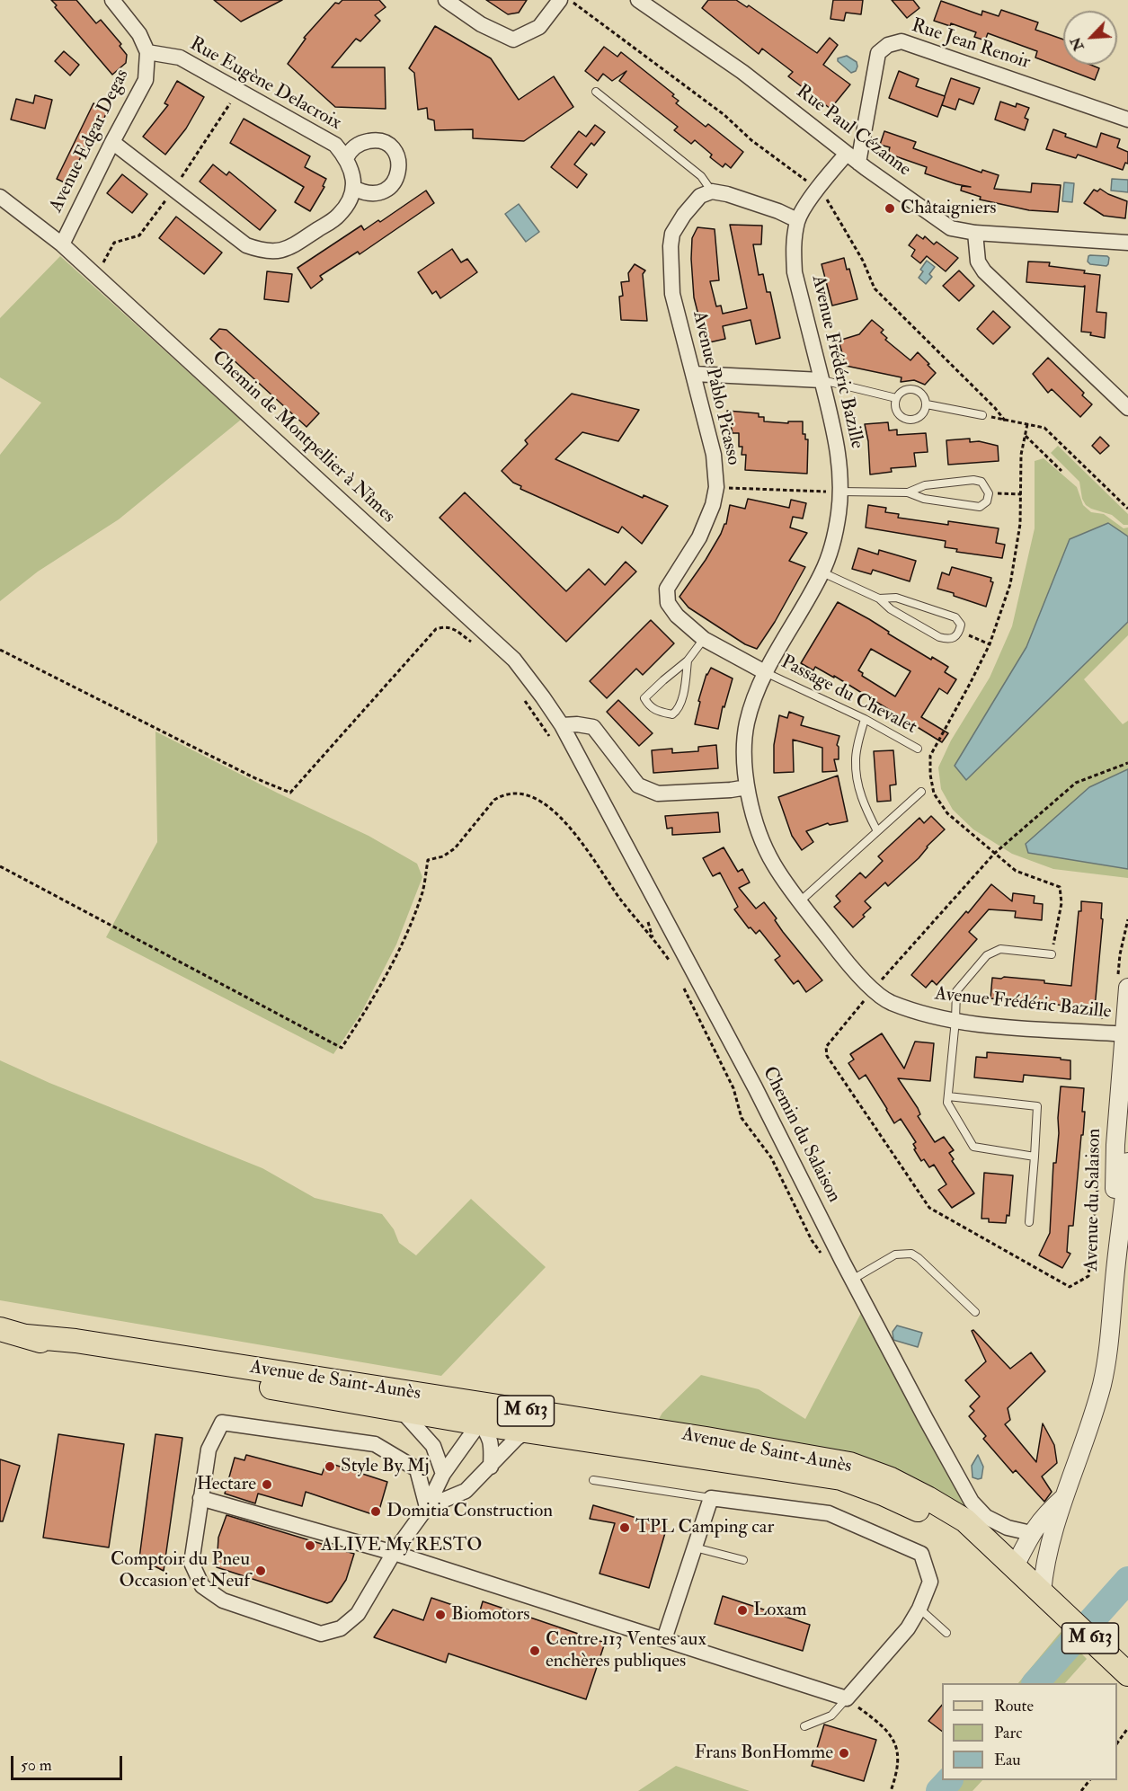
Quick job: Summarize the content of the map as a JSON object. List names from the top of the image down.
{
  "streets": {
    "main road": ["Avenue de Saint-Aunès", "M 613"],
    "street": [
      "Rue Jean Renoir",
      "Rue Eugène Delacroix",
      "Rue Paul Cézanne",
      "Avenue Edgar Degas",
      "Avenue Frédéric Bazille",
      "Avenue Pablo Picasso",
      "Chemin de Montpellier à Nîmes",
      "Chemin du Salaison",
      "Avenue du Salaison"
    ],
    "lane": ["Passage du Chevalet"]
  },
  "crossings": [
    ["Rue Jean Renoir", "Rue Paul Cézanne"],
    ["Rue Jean Renoir", "Avenue Frédéric Bazille"],
    ["Rue Eugène Delacroix", "Avenue Edgar Degas"],
    ["Rue Paul Cézanne", "Avenue Frédéric Bazille"],
    ["Avenue Edgar Degas", "Chemin de Montpellier à Nîmes"],
    ["Avenue Frédéric Bazille", "Avenue Pablo Picasso"],
    ["Avenue Frédéric Bazille", "Passage du Chevalet"],
    ["Avenue Frédéric Bazille", "Avenue du Salaison"],
    ["Avenue Pablo Picasso", "Passage du Chevalet"],
    ["Chemin de Montpellier à Nîmes", "Chemin du Salaison"],
    ["Avenue de Saint-Aunès", "M 613"]
  ],
  "places": [
    "Châtaigniers",
    "Style By Mj",
    "Hectare",
    "Domitia Construction",
    "TPL Camping car",
    "ALIVE My RESTO",
    "Comptoir du Pneu Occasion et Neuf",
    "Loxam",
    "Biomotors",
    "Centre 113 Ventes aux enchères publiques",
    "Frans BonHomme"
  ],
  "legend": ["Route", "Parc", "Eau"],
  "scale_bar": "50 m",
  "north": "bottom left"
}
